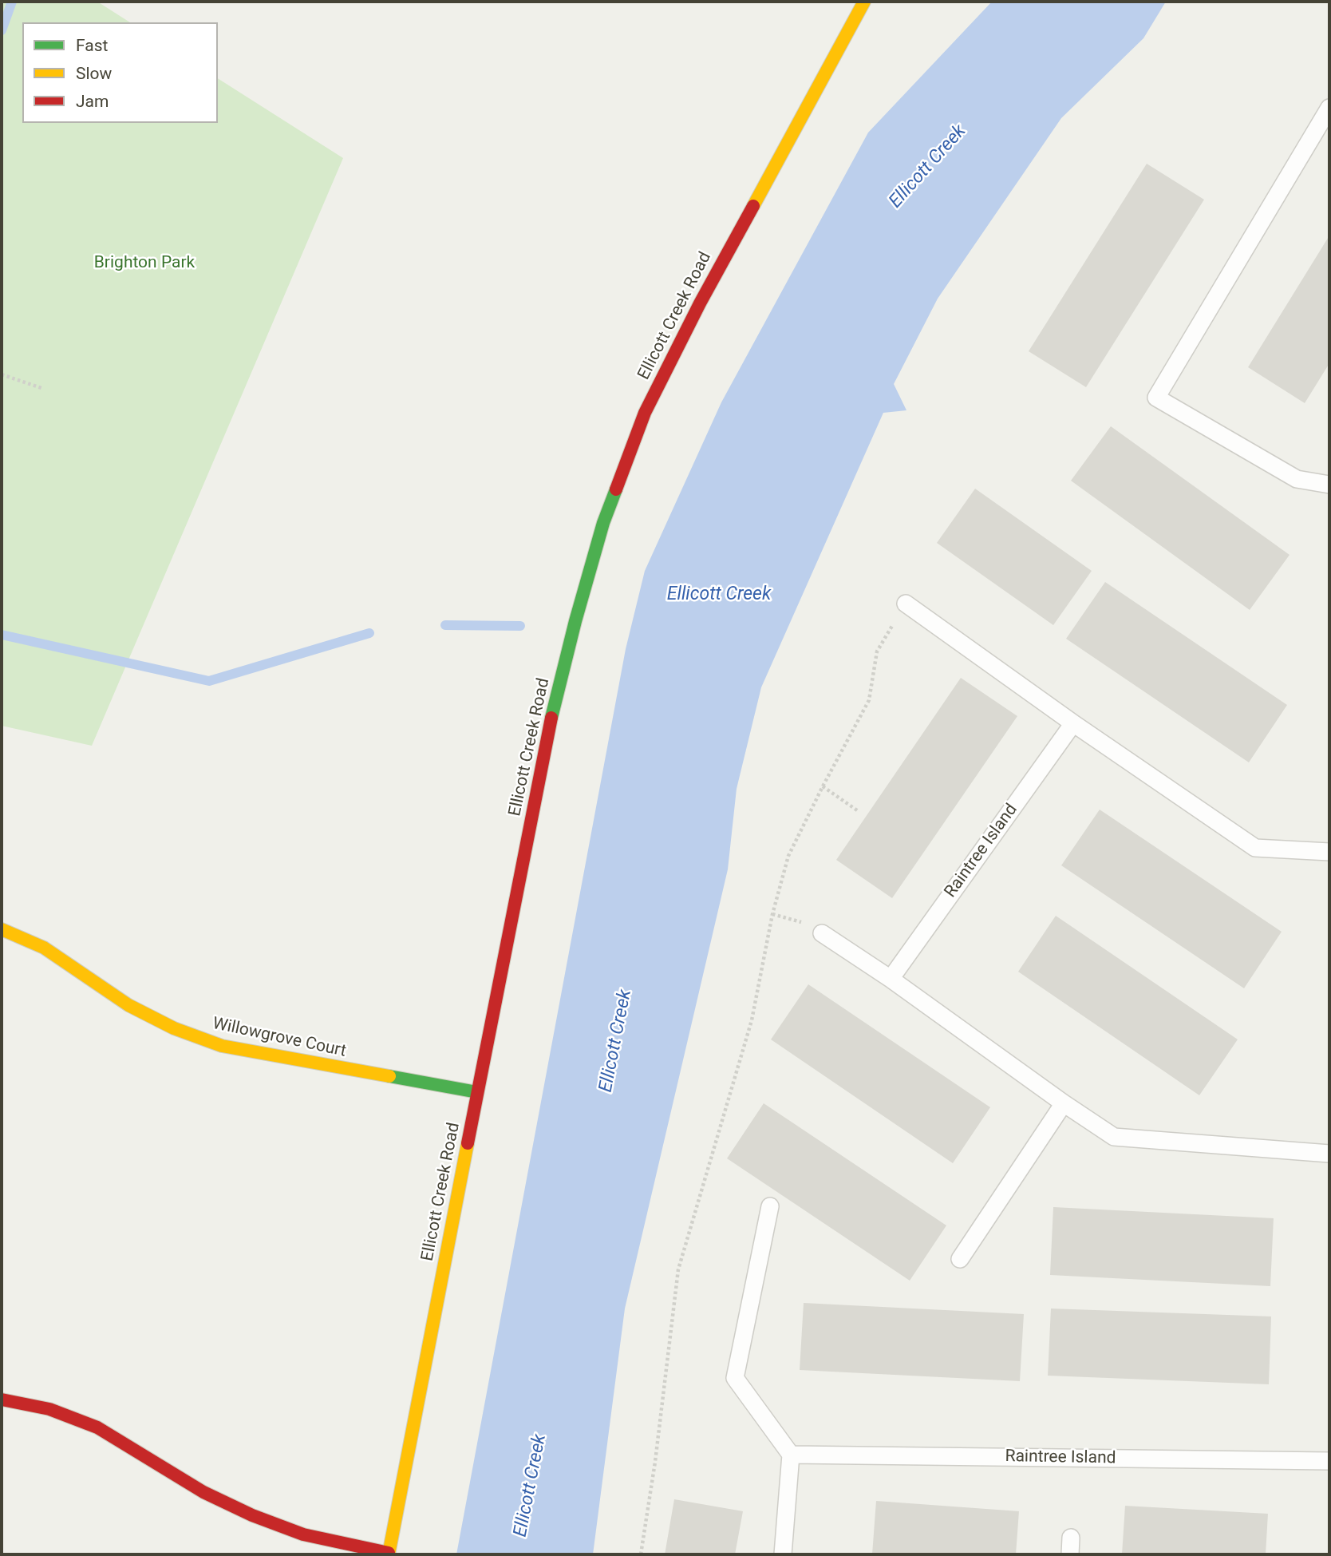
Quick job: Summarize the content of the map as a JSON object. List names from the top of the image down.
{
  "streets": {
    "street": ["Ellicott Creek Road", "Willowgrove Court"],
    "lane": ["Raintree Island"]
  },
  "crossings": [
    ["Ellicott Creek Road", "Willowgrove Court"]
  ],
  "water": ["Ellicott Creek"],
  "parks": ["Brighton Park"],
  "legend": ["Fast", "Slow", "Jam"]
}
